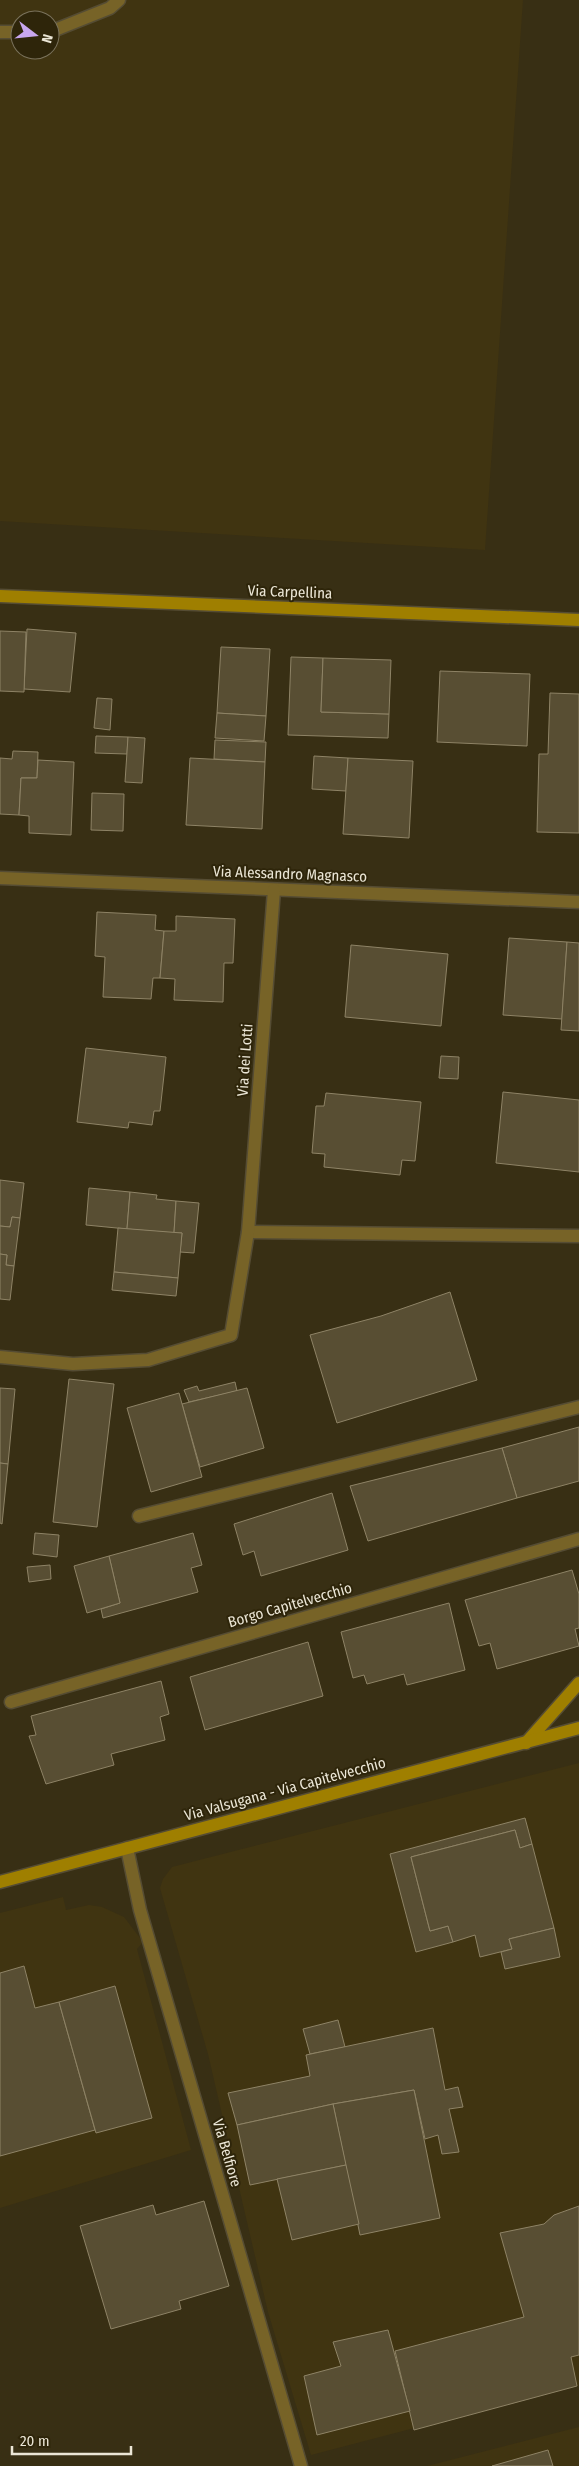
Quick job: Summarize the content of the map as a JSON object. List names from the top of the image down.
{
  "streets": {
    "street": [
      "Via Carpellina",
      "Via Alessandro Magnasco",
      "Via dei Lotti",
      "Borgo Capitelvecchio",
      "Via Valsugana - Via Capitelvecchio",
      "Via Belfiore"
    ]
  },
  "crossings": [
    ["Via Alessandro Magnasco", "Via dei Lotti"],
    ["Via Valsugana - Via Capitelvecchio", "Via Belfiore"]
  ],
  "scale_bar": "20 m",
  "north": "right"
}
